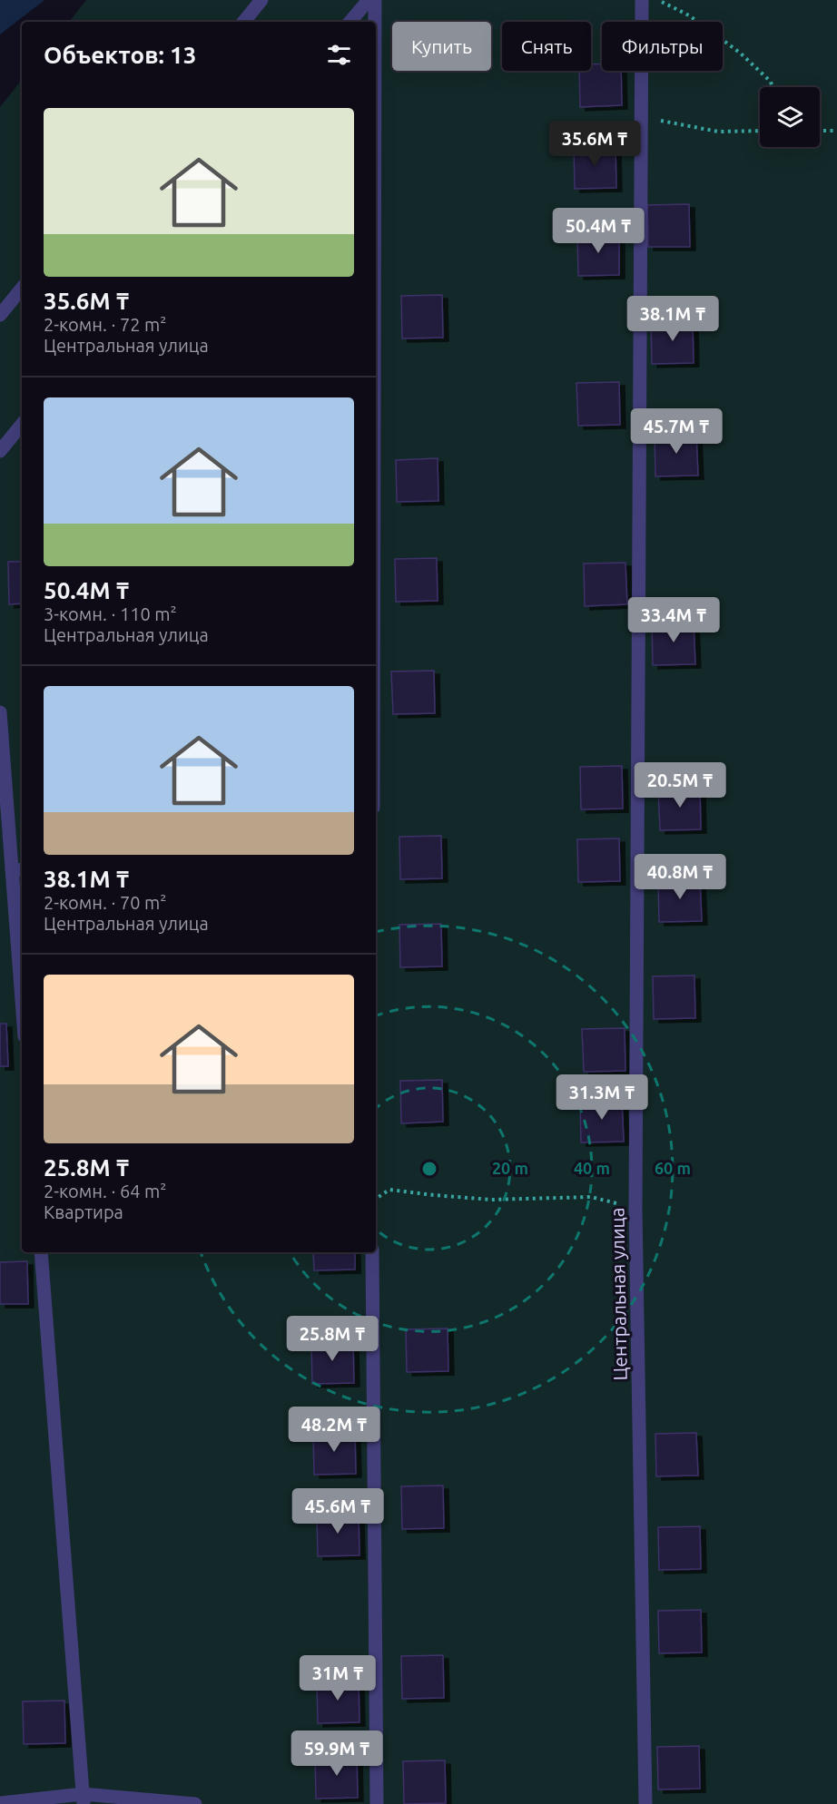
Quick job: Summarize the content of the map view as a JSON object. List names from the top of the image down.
{
  "streets": {
    "street": ["Центральная улица"]
  },
  "page": {
    "chip": ["Купить", "Снять", "Фильтры"],
    "heading": "Объектов: 13",
    "list": [
      {
        "name": "35.6M ₸",
        "note": "2-комн. · 72 m² · Центральная улица"
      },
      {
        "name": "50.4M ₸",
        "note": "3-комн. · 110 m² · Центральная улица"
      },
      {
        "name": "38.1M ₸",
        "note": "2-комн. · 70 m² · Центральная улица"
      },
      {
        "name": "25.8M ₸",
        "note": "2-комн. · 64 m² · Квартира"
      }
    ],
    "price": [
      "35.6M ₸",
      "50.4M ₸",
      "38.1M ₸",
      "45.7M ₸",
      "33.4M ₸",
      "20.5M ₸",
      "40.8M ₸",
      "31.3M ₸",
      "25.8M ₸",
      "48.2M ₸",
      "45.6M ₸",
      "31M ₸",
      "59.9M ₸"
    ]
  },
  "rings": ["20 m", "40 m", "60 m"]
}
